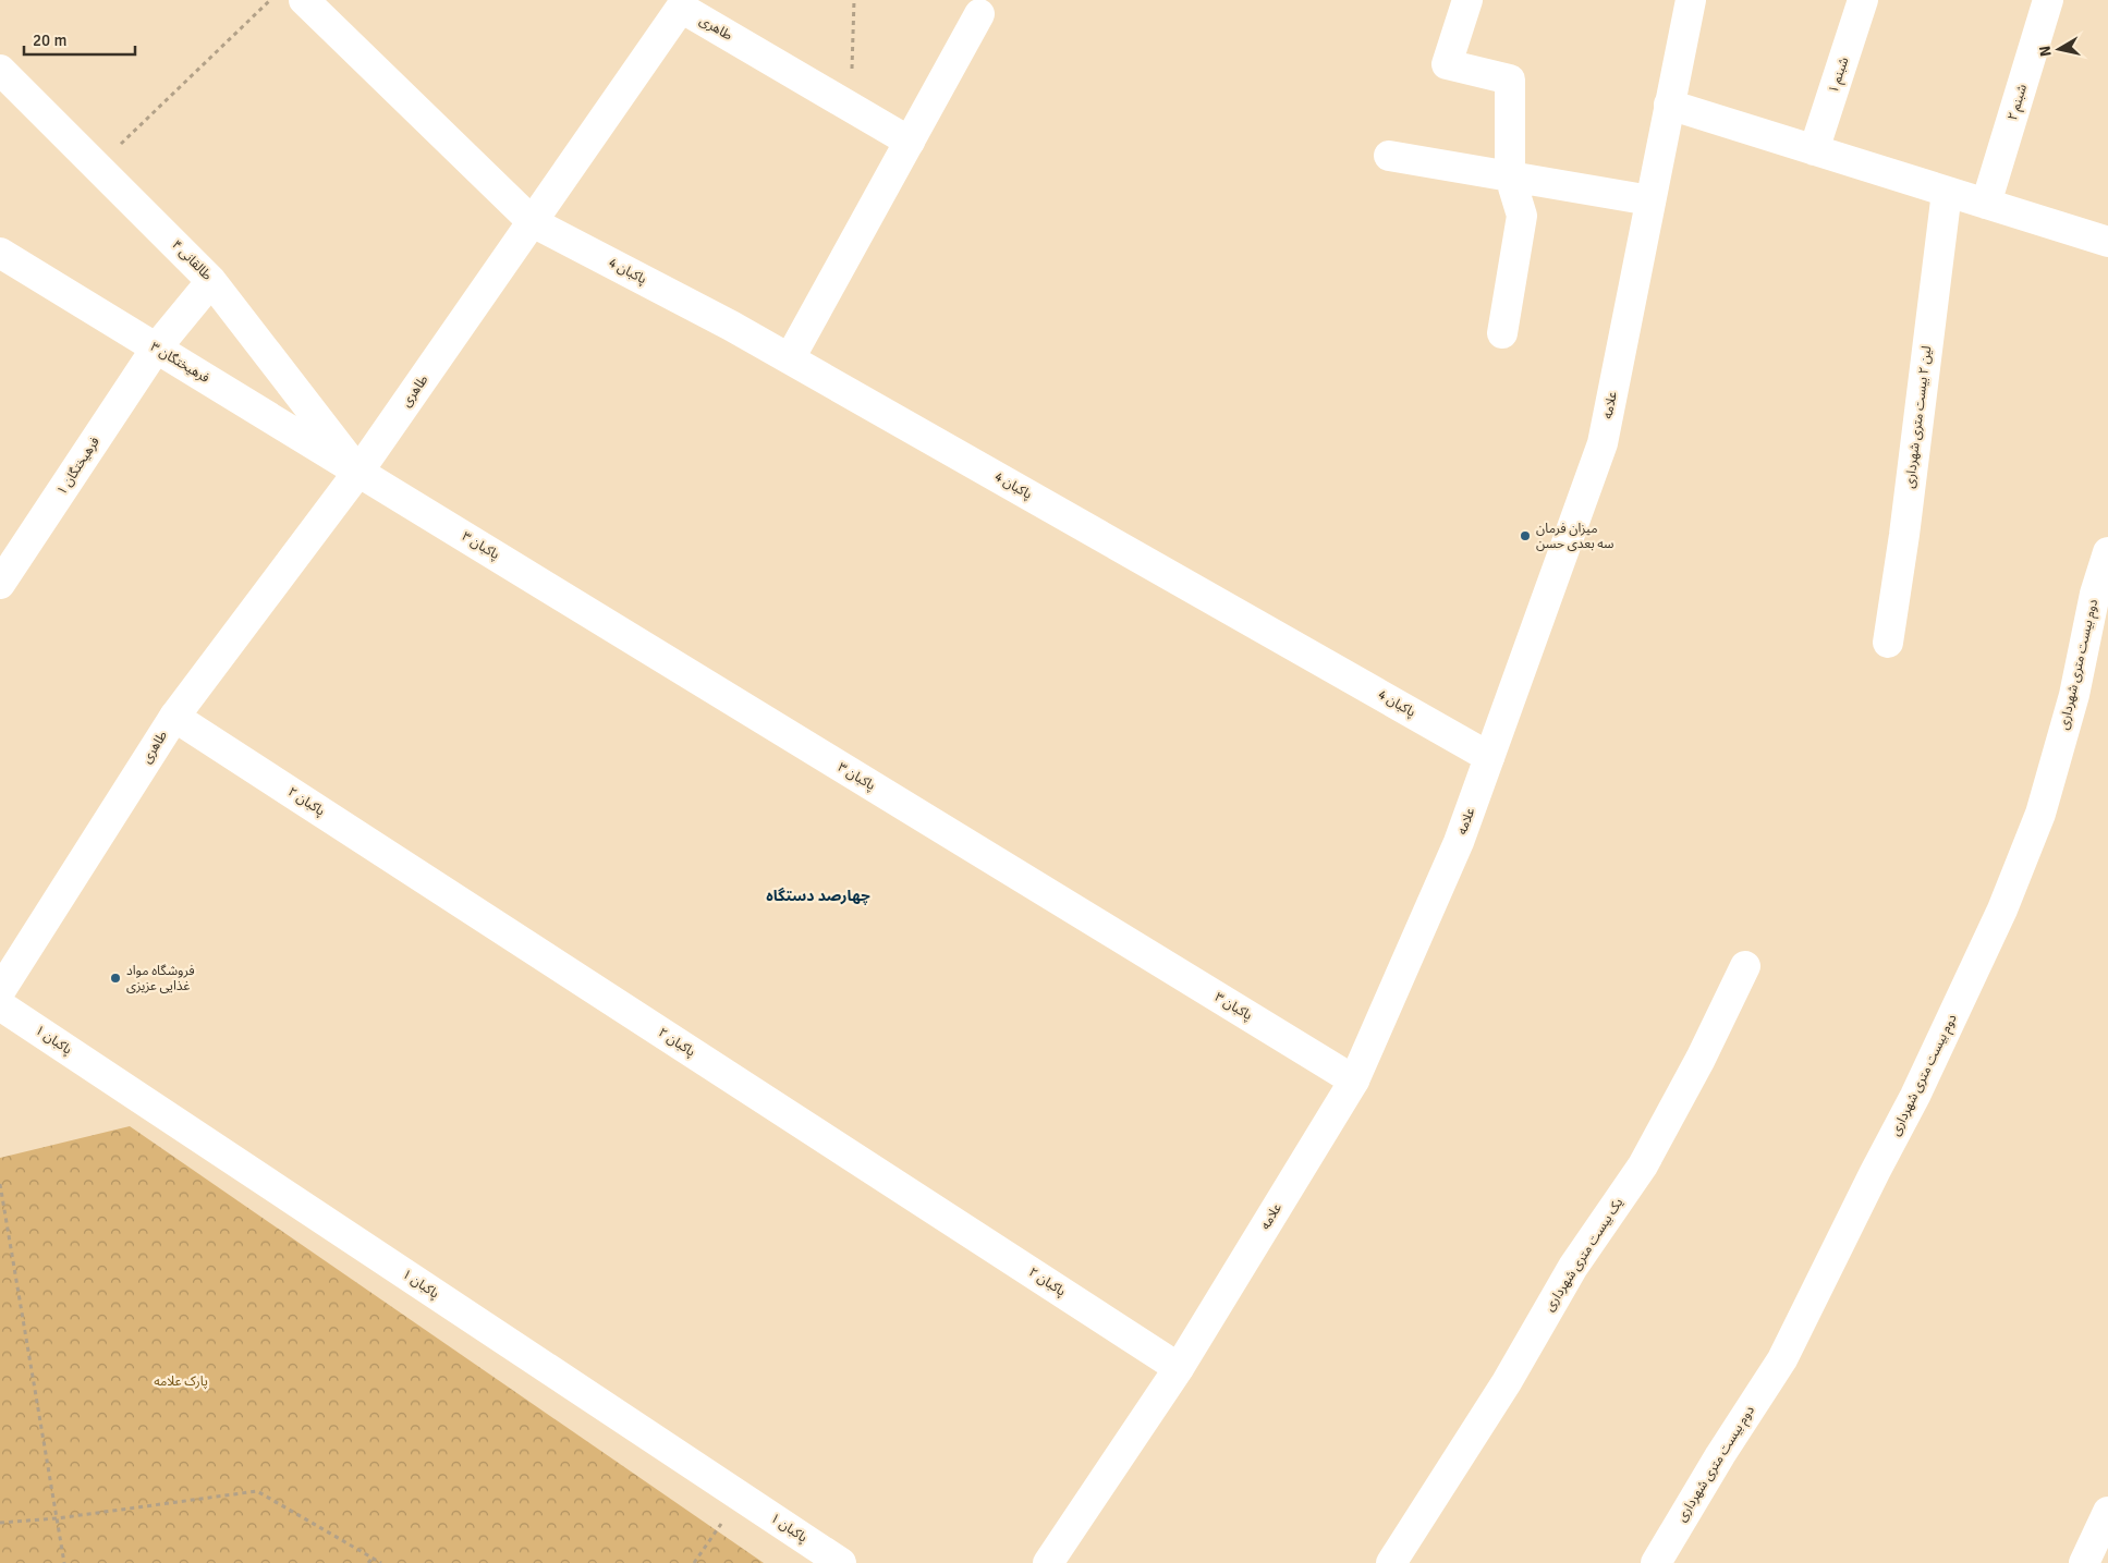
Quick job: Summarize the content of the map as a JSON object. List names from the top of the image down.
{
  "streets": {
    "street": [
      "طاهری",
      "شبنم ۱",
      "شبنم ۲",
      "طالقانی ۴",
      "پاکبان 4",
      "فرهیختگان ۳",
      "علامه",
      "لین ۲ بیست متری شهرداری",
      "فرهیختگان ۱",
      "پاکبان ۳",
      "دوم بیست متری شهرداری",
      "پاکبان ۲",
      "پاکبان ۱",
      "یک بیست متری شهرداری"
    ]
  },
  "crossings": [
    ["طاهری", "طالقانی ۴"],
    ["طاهری", "پاکبان 4"],
    ["طاهری", "فرهیختگان ۳"],
    ["طاهری", "پاکبان ۳"],
    ["طاهری", "پاکبان ۲"],
    ["طالقانی ۴", "فرهیختگان ۳"],
    ["طالقانی ۴", "فرهیختگان ۱"],
    ["طالقانی ۴", "پاکبان ۳"],
    ["پاکبان 4", "علامه"],
    ["فرهیختگان ۳", "فرهیختگان ۱"],
    ["فرهیختگان ۳", "پاکبان ۳"],
    ["علامه", "پاکبان ۳"],
    ["علامه", "پاکبان ۲"]
  ],
  "districts": ["چهارصد دستگاه"],
  "parks": ["پارک علامه"],
  "places": ["میزان فرمان سه بعدی حسن", "فروشگاه مواد غذایی عزیزی"],
  "scale_bar": "20 m",
  "north": "left"
}
